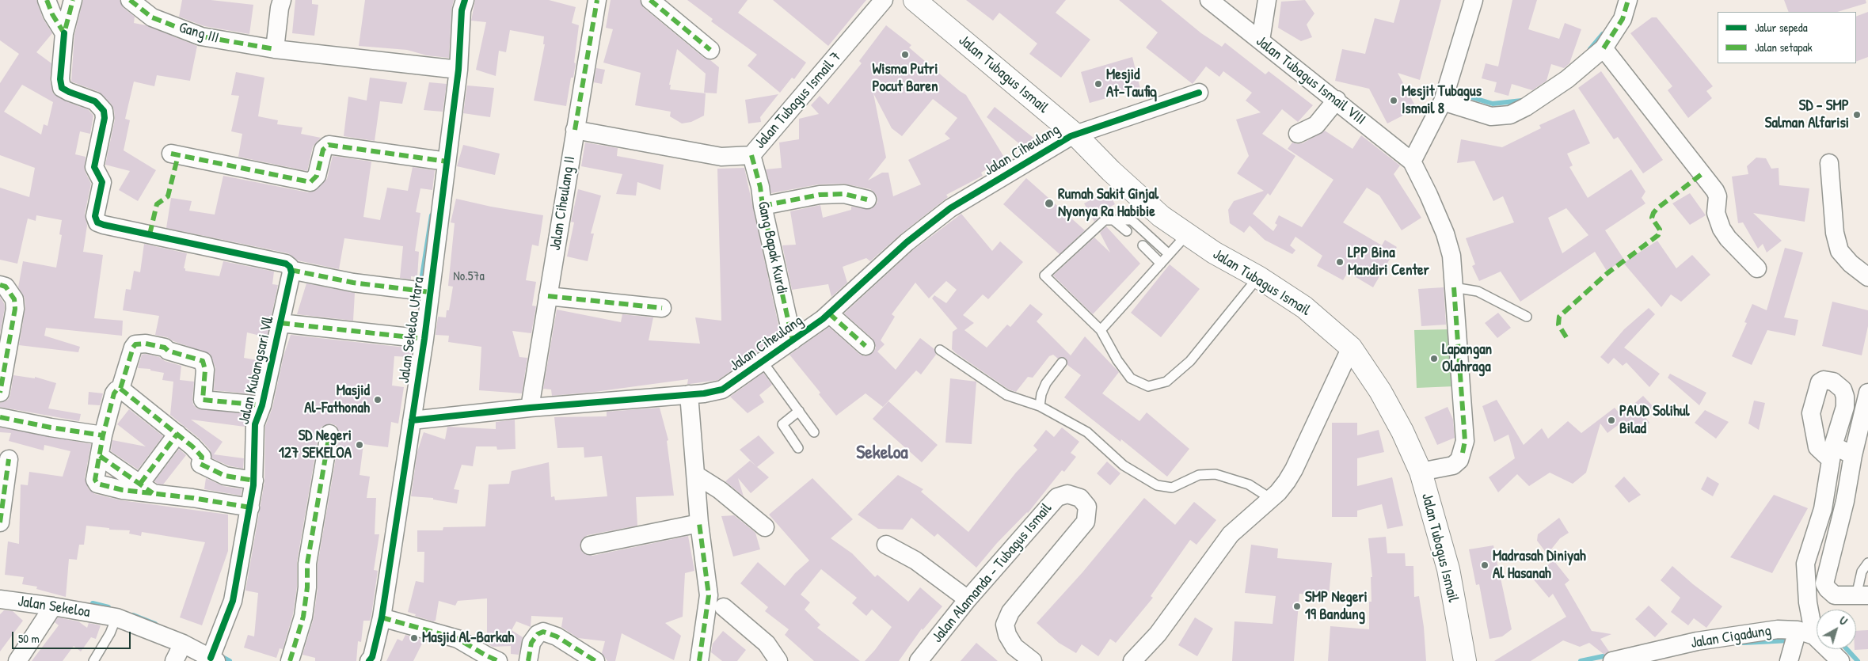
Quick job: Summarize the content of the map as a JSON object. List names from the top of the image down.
{
  "streets": {
    "main road": ["Jalan Tubagus Ismail"],
    "street": [
      "Gang III",
      "Jalan Tubagus Ismail VIII",
      "Jalan Tubagus Ismail 7",
      "Jalan Ciheulang",
      "Jalan Ciheulang II",
      "Gang Bapak Kurdi",
      "Jalan Sekeloa Utara",
      "Jalan Kubangsari Vll",
      "Jalan Alamanda - Tubagus Ismail",
      "Jalan Sekeloa",
      "Jalan Cigadung"
    ]
  },
  "crossings": [
    ["Gang III", "Jalan Sekeloa Utara"],
    ["Jalan Tubagus Ismail", "Jalan Tubagus Ismail VIII"],
    ["Jalan Tubagus Ismail", "Jalan Ciheulang"],
    ["Jalan Tubagus Ismail 7", "Jalan Ciheulang II"],
    ["Jalan Tubagus Ismail 7", "Gang Bapak Kurdi"],
    ["Jalan Ciheulang", "Jalan Ciheulang II"],
    ["Jalan Ciheulang", "Gang Bapak Kurdi"],
    ["Jalan Ciheulang", "Jalan Sekeloa Utara"],
    ["Jalan Kubangsari Vll", "Jalan Sekeloa"]
  ],
  "districts": ["Sekeloa"],
  "places": [
    "Wisma Putri Pocut Baren",
    "Mesjid At-Taufiq",
    "Mesjit Tubagus Ismail 8",
    "SD - SMP Salman Alfarisi",
    "Rumah Sakit Ginjal Nyonya Ra Habibie",
    "LPP Bina Mandiri Center",
    "Lapangan Olahraga",
    "Masjid Al-Fathonah",
    "PAUD Solihul Bilad",
    "SD Negeri 127 SEKELOA",
    "Madrasah Diniyah Al Hasanah",
    "SMP Negeri 19 Bandung",
    "Masjid Al-Barkah"
  ],
  "house_numbers": ["No.57a"],
  "legend": ["Jalur sepeda", "Jalan setapak"],
  "scale_bar": "50 m",
  "north": "top right"
}
